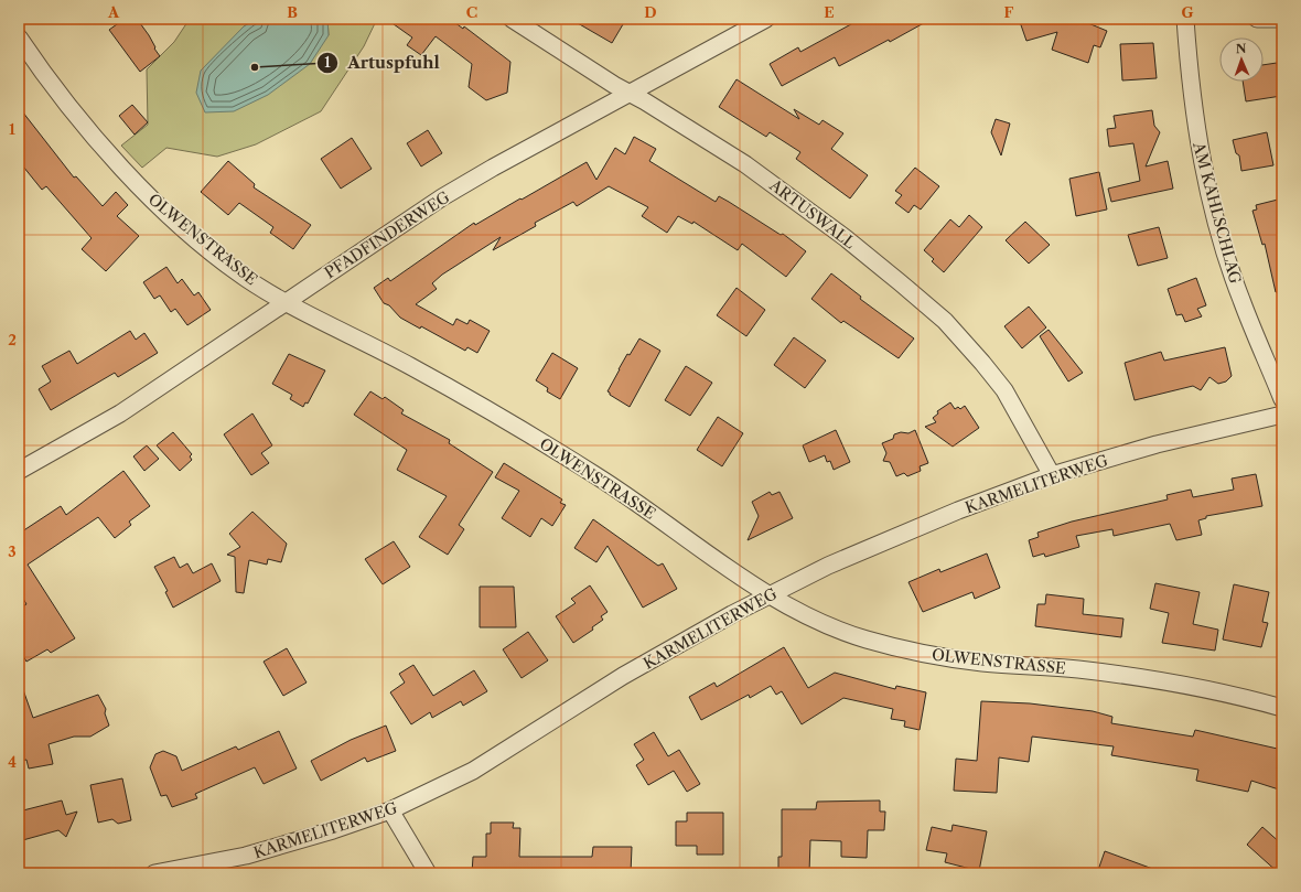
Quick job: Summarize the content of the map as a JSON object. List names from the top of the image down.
{
  "streets": {
    "street": [
      "AM KAHLSCHLAG",
      "ARTUSWALL",
      "PFADFINDERWEG",
      "OLWENSTRASSE",
      "KARMELITERWEG"
    ]
  },
  "crossings": [
    ["ARTUSWALL", "PFADFINDERWEG"],
    ["ARTUSWALL", "KARMELITERWEG"],
    ["PFADFINDERWEG", "OLWENSTRASSE"],
    ["OLWENSTRASSE", "KARMELITERWEG"]
  ],
  "places": ["Artuspfuhl"],
  "north": "top",
  "grid": {
    "columns": [
      "A",
      "B",
      "C",
      "D",
      "E",
      "F",
      "G"
    ],
    "rows": [
      "1",
      "2",
      "3",
      "4"
    ]
  }
}
